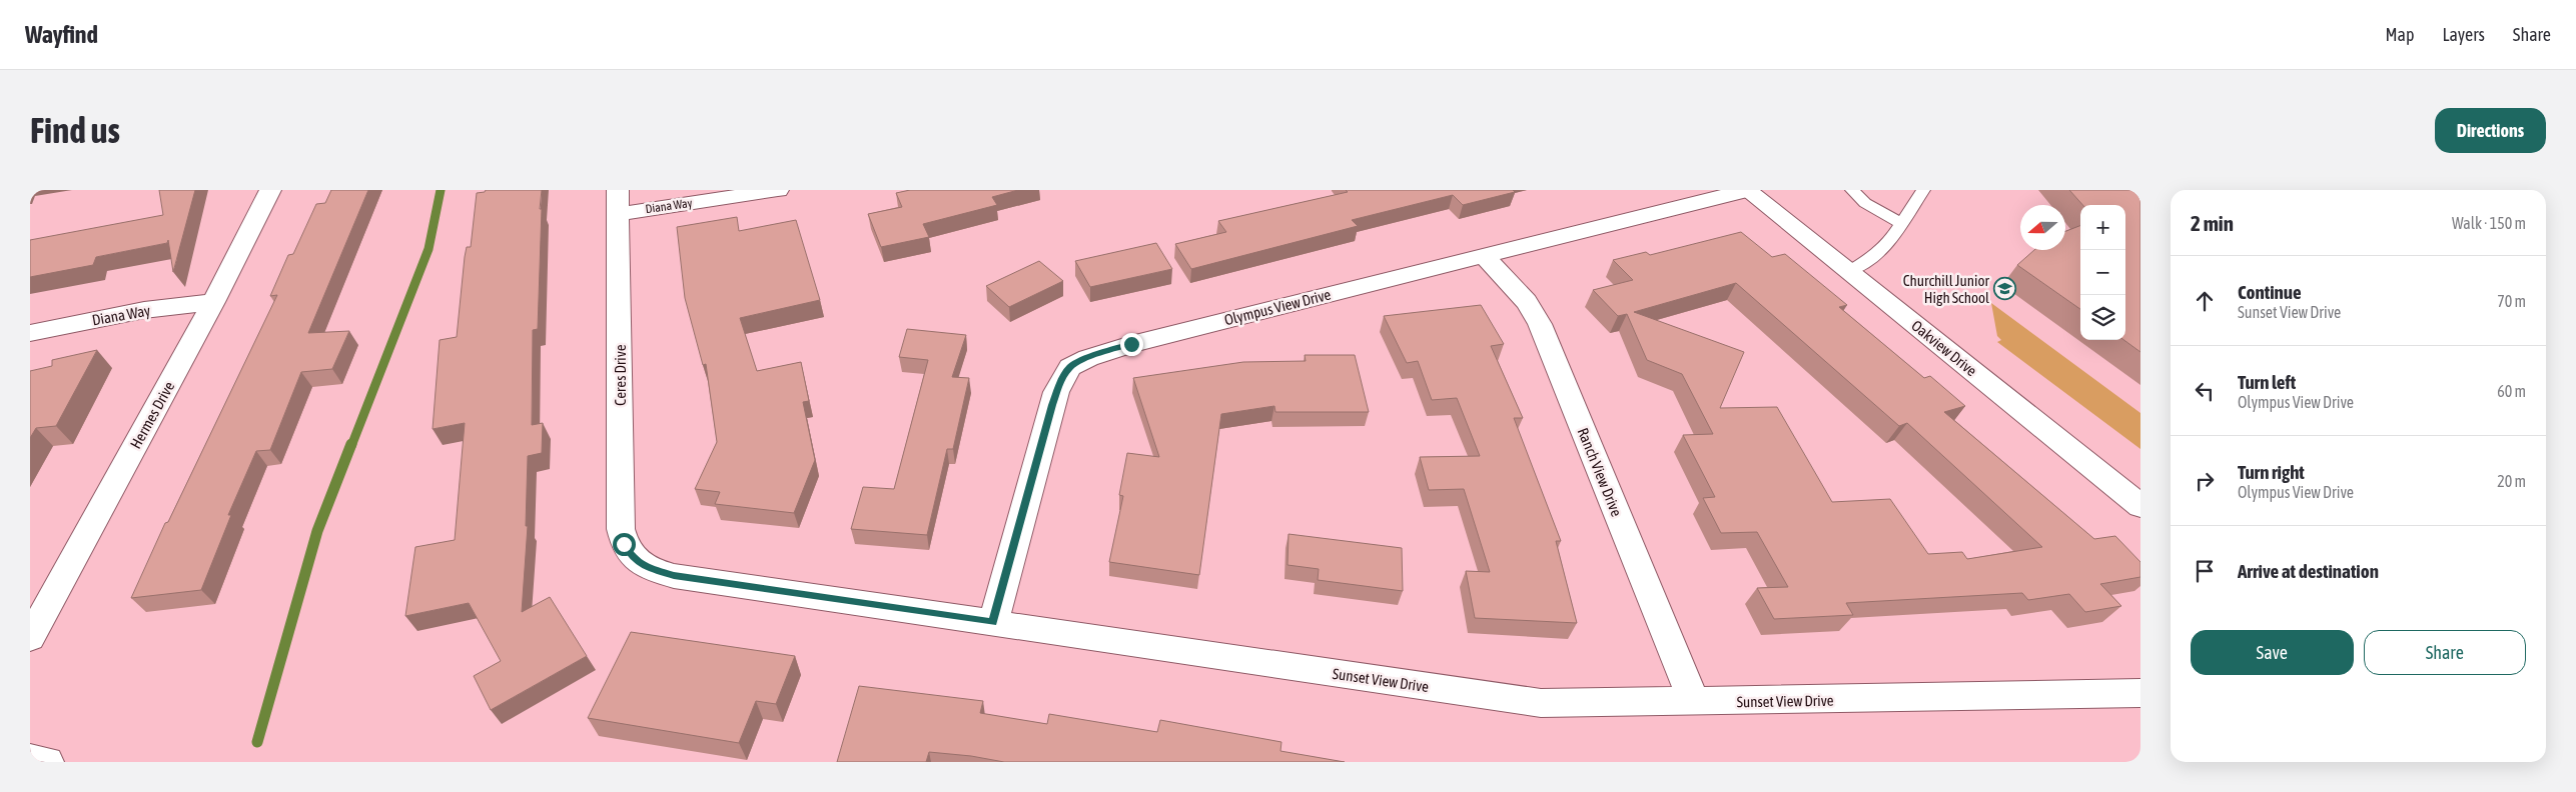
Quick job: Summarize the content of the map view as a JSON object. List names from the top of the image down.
{
  "streets": {
    "street": [
      "Diana Way",
      "Olympus View Drive",
      "Oakview Drive",
      "Ceres Drive",
      "Hermes Drive",
      "Ranch View Drive",
      "Sunset View Drive"
    ]
  },
  "crossings": [
    ["Diana Way", "Ceres Drive"],
    ["Diana Way", "Hermes Drive"],
    ["Olympus View Drive", "Oakview Drive"],
    ["Olympus View Drive", "Ranch View Drive"],
    ["Olympus View Drive", "Sunset View Drive"],
    ["Ceres Drive", "Sunset View Drive"],
    ["Ranch View Drive", "Sunset View Drive"]
  ],
  "places": {
    "school or university": ["Churchill Junior High School"]
  },
  "north": "left",
  "page": {
    "header": "Wayfind",
    "nav": ["Map", "Layers", "Share"],
    "buttons": [
      "Directions",
      ["Save", "Share"]
    ],
    "title": "Find us",
    "heading": ["2 min", "Walk · 150 m"],
    "map_buttons": ["+", "−"],
    "list": [
      ["Continue", "Sunset View Drive", "70 m"],
      ["Turn left", "Olympus View Drive", "60 m"],
      ["Turn right", "Olympus View Drive", "20 m"],
      "Arrive at destination"
    ]
  }
}
